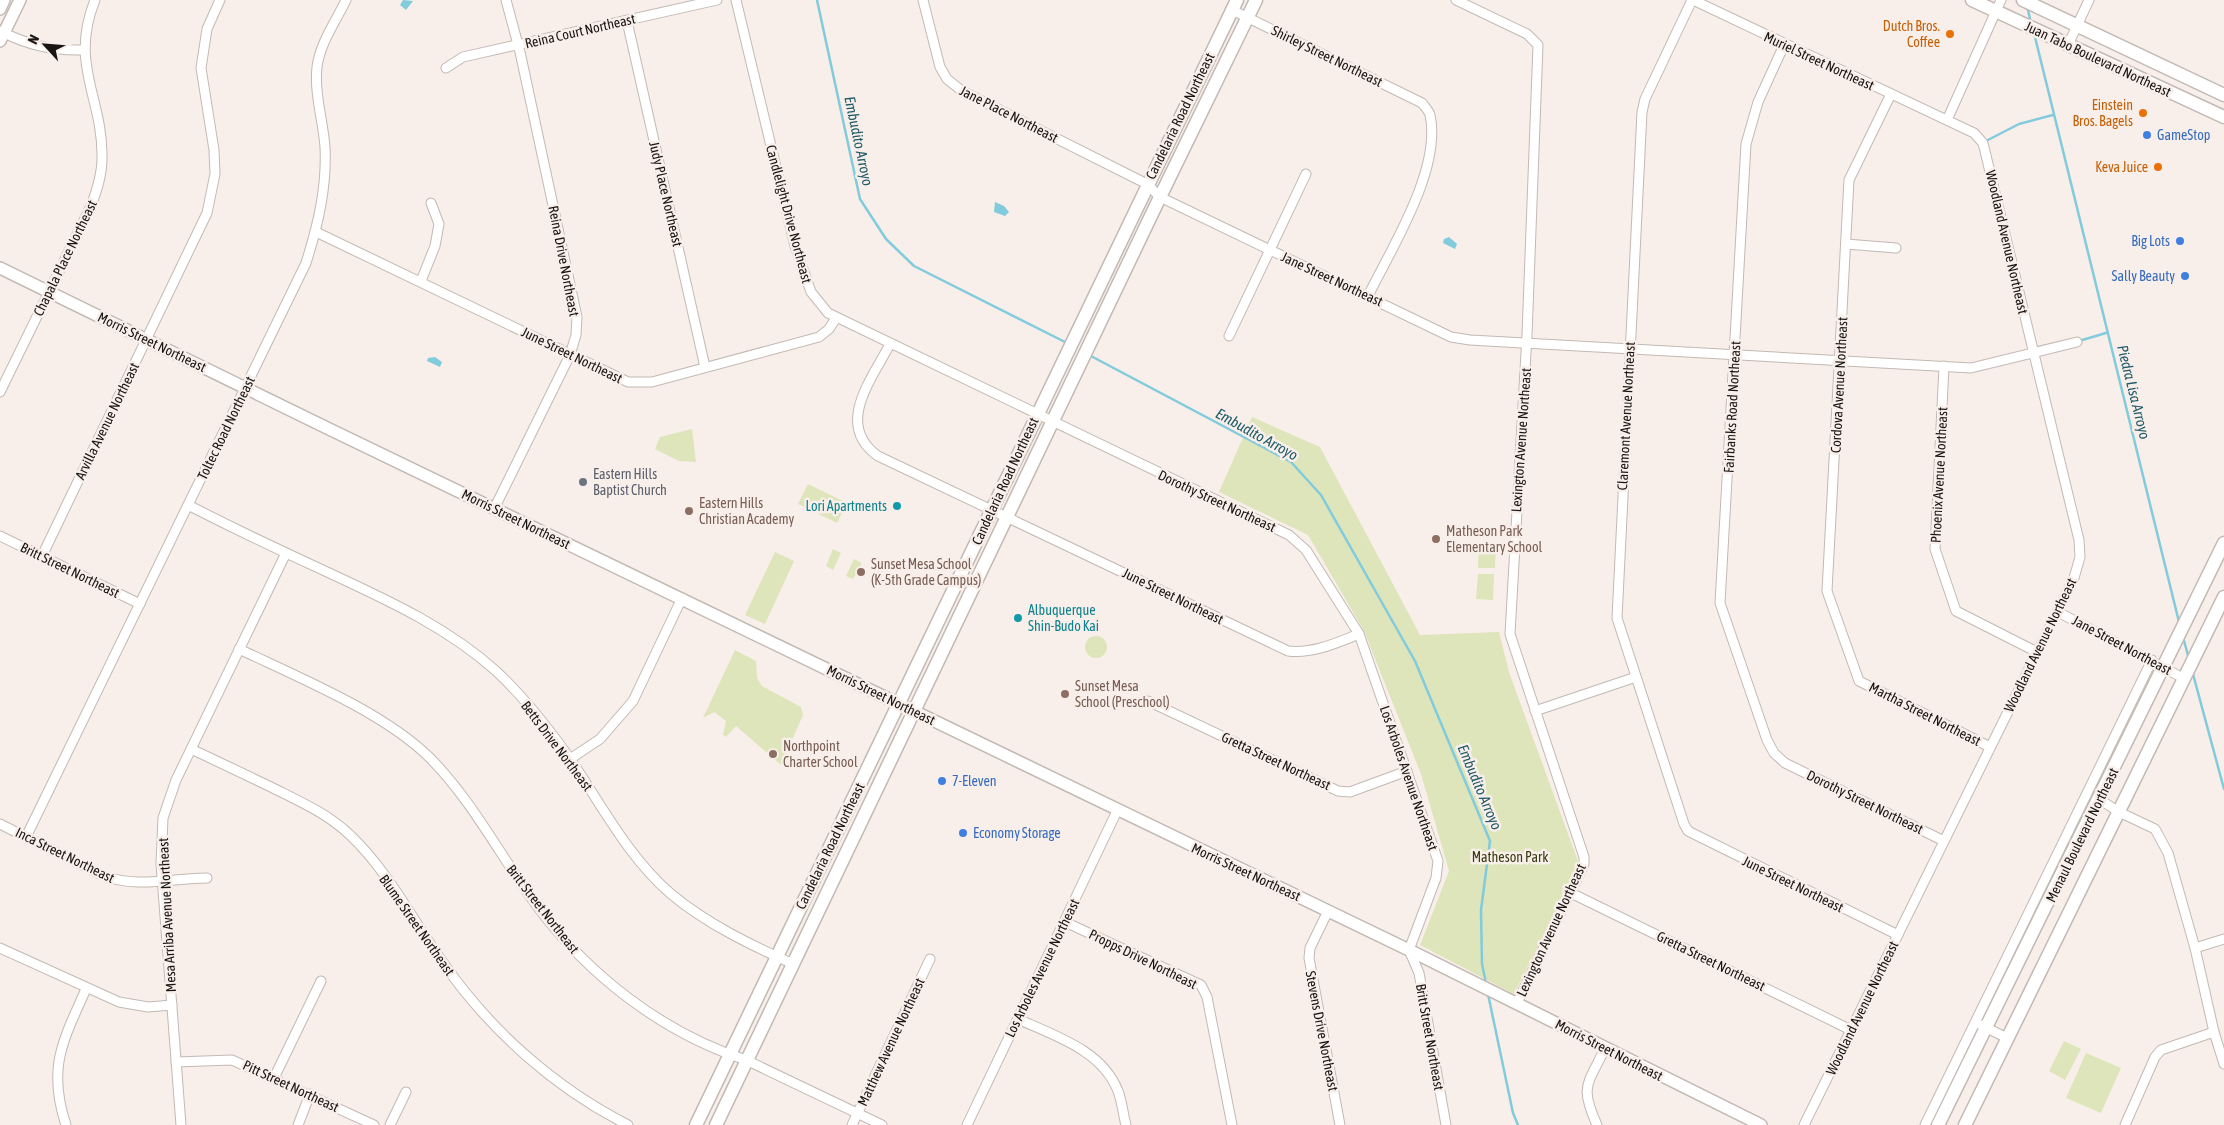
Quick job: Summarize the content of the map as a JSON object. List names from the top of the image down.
{
  "streets": {
    "main road": ["Juan Tabo Boulevard Northeast", "Candelaria Road Northeast", "Menaul Boulevard Northeast"],
    "street": [
      "Reina Court Northeast",
      "Shirley Street Northeast",
      "Muriel Street Northeast",
      "Jane Place Northeast",
      "Judy Place Northeast",
      "Candlelight Drive Northeast",
      "Woodland Avenue Northeast",
      "Chapala Place Northeast",
      "Reina Drive Northeast",
      "Jane Street Northeast",
      "Morris Street Northeast",
      "June Street Northeast",
      "Cordova Avenue Northeast",
      "Fairbanks Road Northeast",
      "Claremont Avenue Northeast",
      "Arvilla Avenue Northeast",
      "Toltec Road Northeast",
      "Lexington Avenue Northeast",
      "Phoenix Avenue Northeast",
      "Dorothy Street Northeast",
      "Britt Street Northeast",
      "Martha Street Northeast",
      "Betts Drive Northeast",
      "Gretta Street Northeast",
      "Los Arboles Avenue Northeast",
      "Inca Street Northeast",
      "Mesa Arriba Avenue Northeast",
      "Blume Street Northeast",
      "Propps Drive Northeast",
      "Stevens Drive Northeast",
      "Matthew Avenue Northeast",
      "Pitt Street Northeast"
    ]
  },
  "crossings": [
    ["Reina Court Northeast", "Judy Place Northeast"],
    ["Reina Court Northeast", "Reina Drive Northeast"],
    ["Shirley Street Northeast", "Candelaria Road Northeast"],
    ["Shirley Street Northeast", "Jane Street Northeast"],
    ["Muriel Street Northeast", "Woodland Avenue Northeast"],
    ["Muriel Street Northeast", "Cordova Avenue Northeast"],
    ["Muriel Street Northeast", "Fairbanks Road Northeast"],
    ["Muriel Street Northeast", "Claremont Avenue Northeast"],
    ["Jane Place Northeast", "Candelaria Road Northeast"],
    ["Jane Place Northeast", "Jane Street Northeast"],
    ["Candelaria Road Northeast", "Candlelight Drive Northeast"],
    ["Candelaria Road Northeast", "Jane Street Northeast"],
    ["Candelaria Road Northeast", "Morris Street Northeast"],
    ["Candelaria Road Northeast", "June Street Northeast"],
    ["Candelaria Road Northeast", "Dorothy Street Northeast"],
    ["Candelaria Road Northeast", "Britt Street Northeast"],
    ["Candelaria Road Northeast", "Betts Drive Northeast"],
    ["Judy Place Northeast", "June Street Northeast"],
    ["Candlelight Drive Northeast", "June Street Northeast"],
    ["Candlelight Drive Northeast", "Dorothy Street Northeast"],
    ["Woodland Avenue Northeast", "Jane Street Northeast"],
    ["Woodland Avenue Northeast", "June Street Northeast"],
    ["Woodland Avenue Northeast", "Phoenix Avenue Northeast"],
    ["Woodland Avenue Northeast", "Dorothy Street Northeast"],
    ["Woodland Avenue Northeast", "Martha Street Northeast"],
    ["Woodland Avenue Northeast", "Gretta Street Northeast"],
    ["Chapala Place Northeast", "Morris Street Northeast"],
    ["Reina Drive Northeast", "Morris Street Northeast"],
    ["Reina Drive Northeast", "June Street Northeast"],
    ["Jane Street Northeast", "Cordova Avenue Northeast"],
    ["Jane Street Northeast", "Fairbanks Road Northeast"],
    ["Jane Street Northeast", "Claremont Avenue Northeast"],
    ["Jane Street Northeast", "Lexington Avenue Northeast"],
    ["Jane Street Northeast", "Phoenix Avenue Northeast"],
    ["Jane Street Northeast", "Menaul Boulevard Northeast"],
    ["Morris Street Northeast", "Arvilla Avenue Northeast"],
    ["Morris Street Northeast", "Toltec Road Northeast"],
    ["Morris Street Northeast", "Lexington Avenue Northeast"],
    ["Morris Street Northeast", "Britt Street Northeast"],
    ["Morris Street Northeast", "Los Arboles Avenue Northeast"],
    ["Morris Street Northeast", "Stevens Drive Northeast"],
    ["June Street Northeast", "Claremont Avenue Northeast"],
    ["June Street Northeast", "Toltec Road Northeast"],
    ["June Street Northeast", "Dorothy Street Northeast"],
    ["June Street Northeast", "Los Arboles Avenue Northeast"],
    ["Cordova Avenue Northeast", "Martha Street Northeast"],
    ["Fairbanks Road Northeast", "Dorothy Street Northeast"],
    ["Arvilla Avenue Northeast", "Britt Street Northeast"],
    ["Toltec Road Northeast", "Britt Street Northeast"],
    ["Toltec Road Northeast", "Betts Drive Northeast"],
    ["Toltec Road Northeast", "Inca Street Northeast"],
    ["Lexington Avenue Northeast", "Gretta Street Northeast"],
    ["Dorothy Street Northeast", "Los Arboles Avenue Northeast"],
    ["Britt Street Northeast", "Los Arboles Avenue Northeast"],
    ["Britt Street Northeast", "Mesa Arriba Avenue Northeast"],
    ["Britt Street Northeast", "Matthew Avenue Northeast"],
    ["Betts Drive Northeast", "Mesa Arriba Avenue Northeast"],
    ["Gretta Street Northeast", "Los Arboles Avenue Northeast"],
    ["Los Arboles Avenue Northeast", "Propps Drive Northeast"],
    ["Inca Street Northeast", "Mesa Arriba Avenue Northeast"],
    ["Mesa Arriba Avenue Northeast", "Blume Street Northeast"],
    ["Mesa Arriba Avenue Northeast", "Pitt Street Northeast"]
  ],
  "water": ["Embudito Arroyo", "Piedra Lisa Arroyo"],
  "parks": ["Matheson Park"],
  "places": [
    "Dutch Bros. Coffee",
    "Einstein Bros. Bagels",
    "GameStop",
    "Keva Juice",
    "Big Lots",
    "Sally Beauty",
    "Eastern Hills Baptist Church",
    "Lori Apartments",
    "Eastern Hills Christian Academy",
    "Matheson Park Elementary School",
    "Sunset Mesa School (K-5th Grade Campus)",
    "Albuquerque Shin-Budo Kai",
    "Sunset Mesa School (Preschool)",
    "Northpoint Charter School",
    "7-Eleven",
    "Economy Storage"
  ],
  "north": "top left"
}
